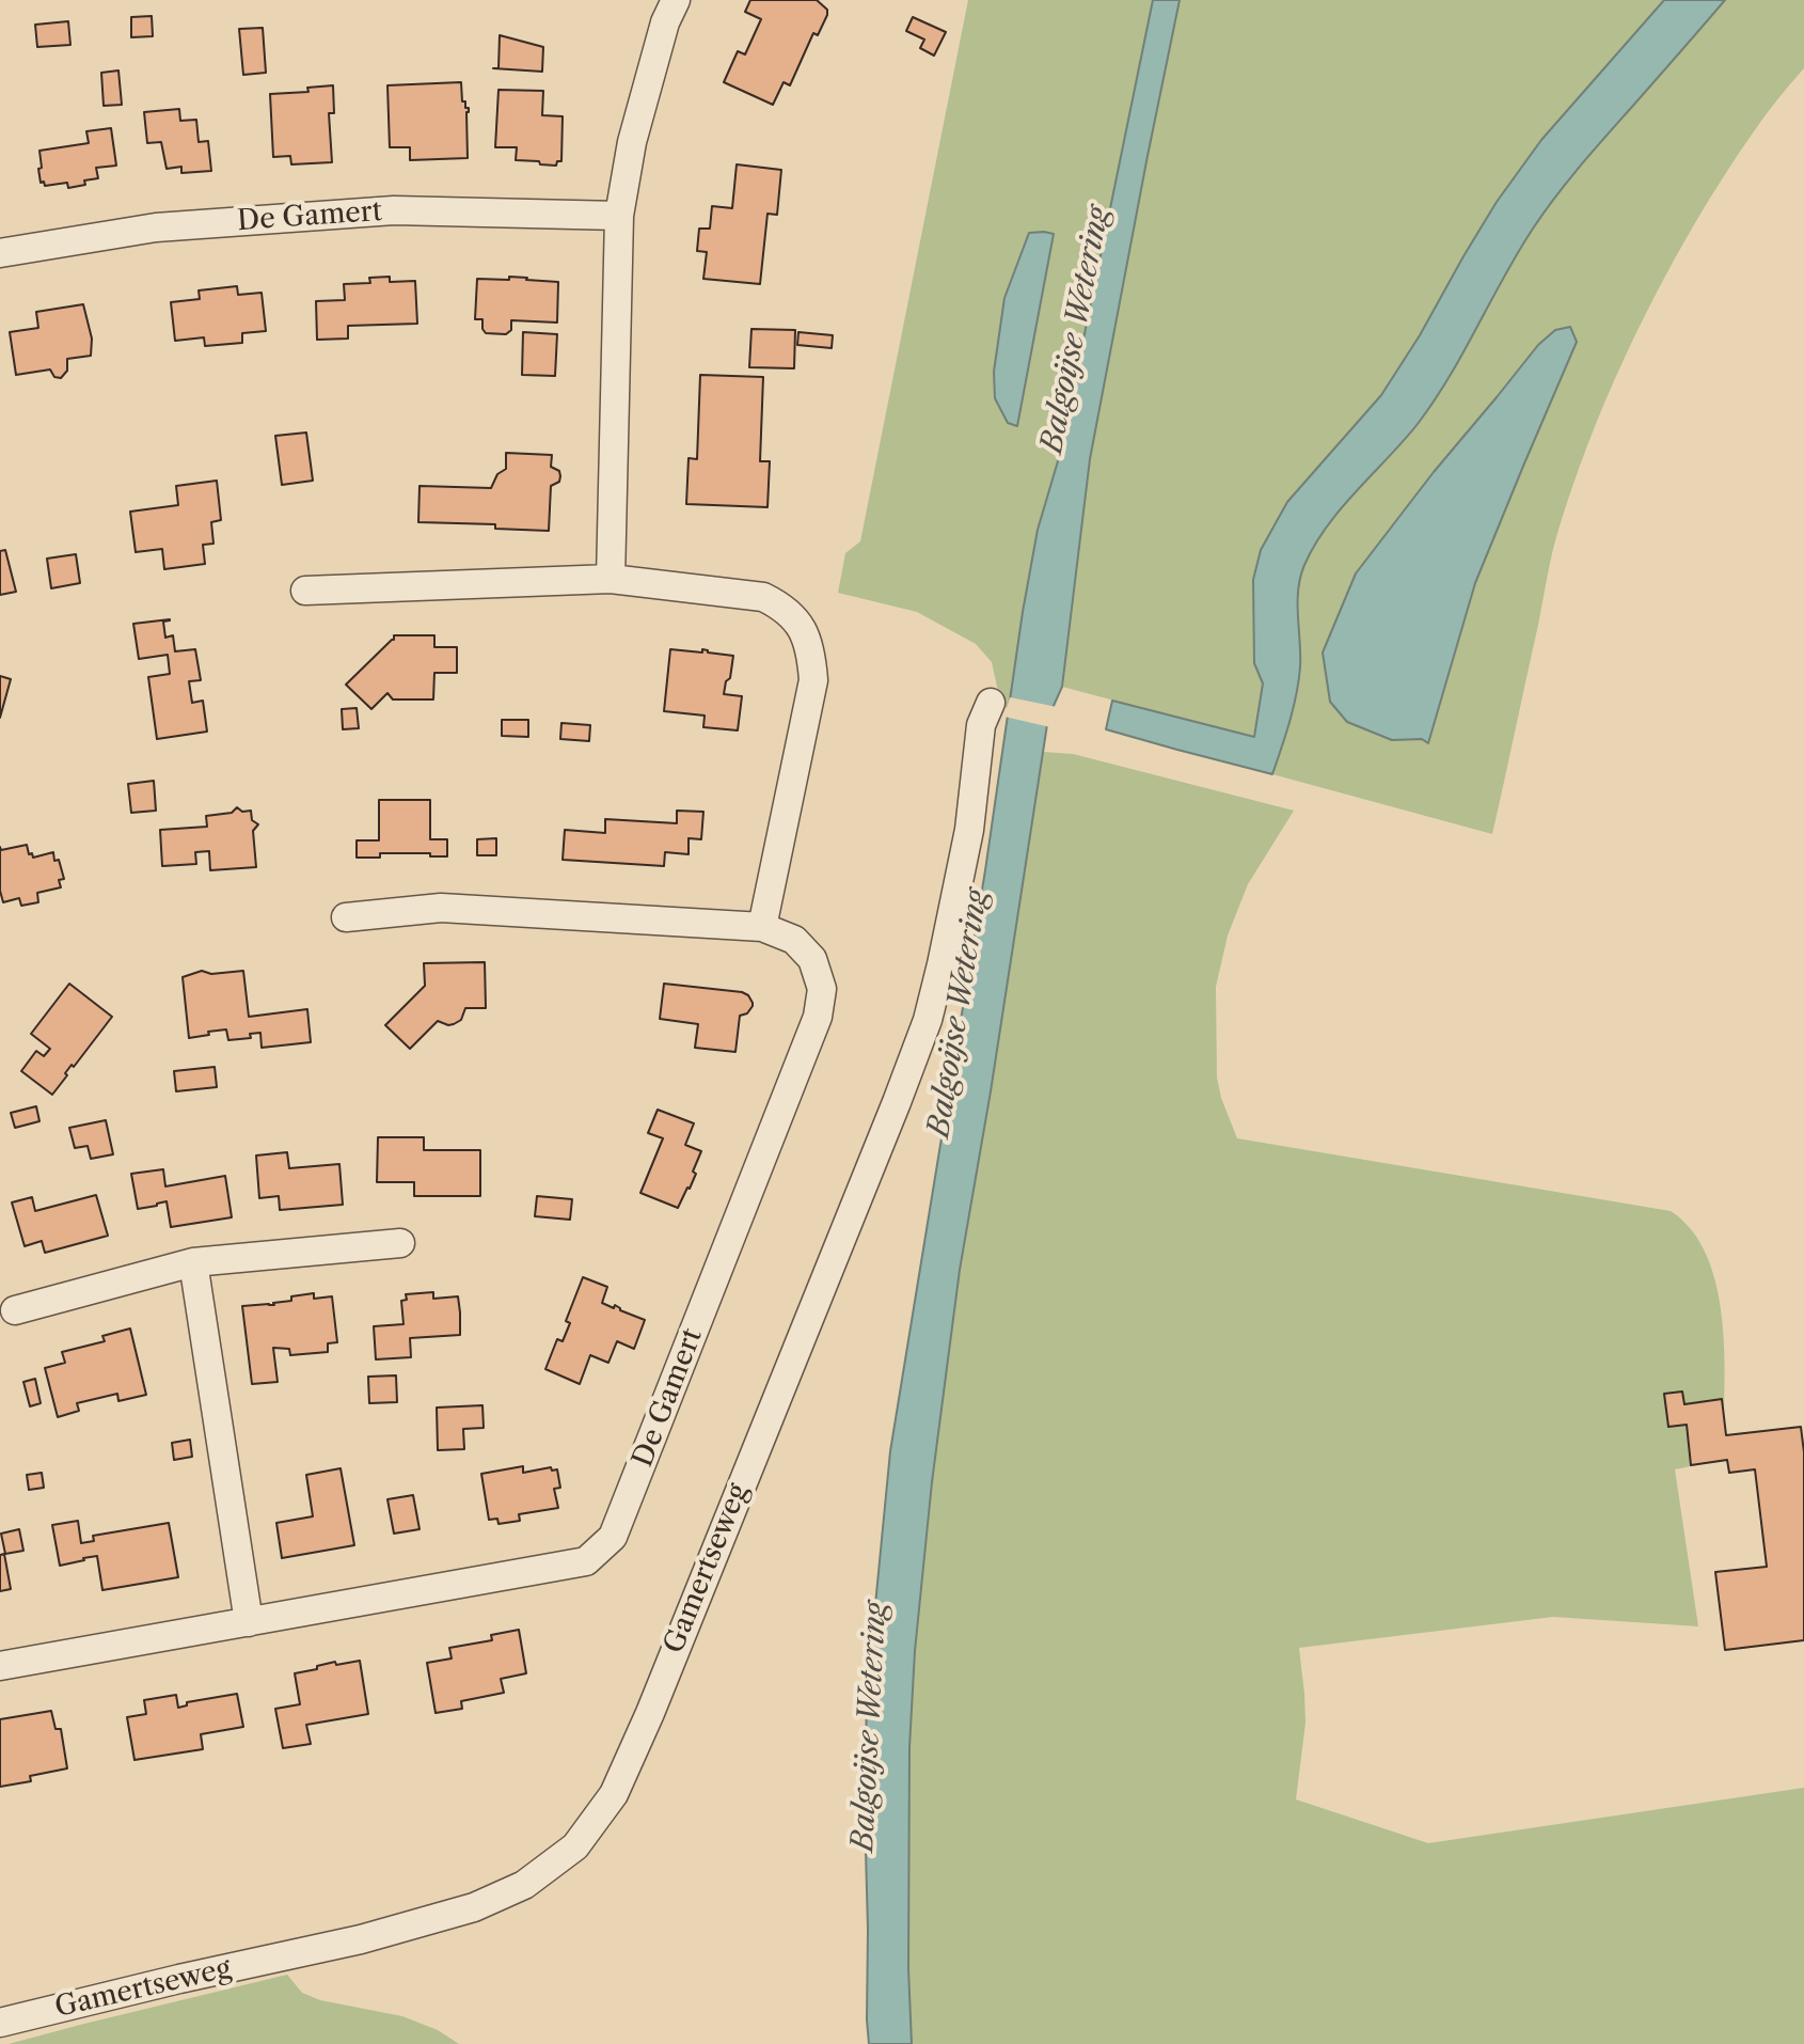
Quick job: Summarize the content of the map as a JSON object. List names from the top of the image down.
{
  "streets": {
    "street": ["De Gamert", "Gamertseweg"]
  },
  "water": ["Balgoijse Wetering"]
}
